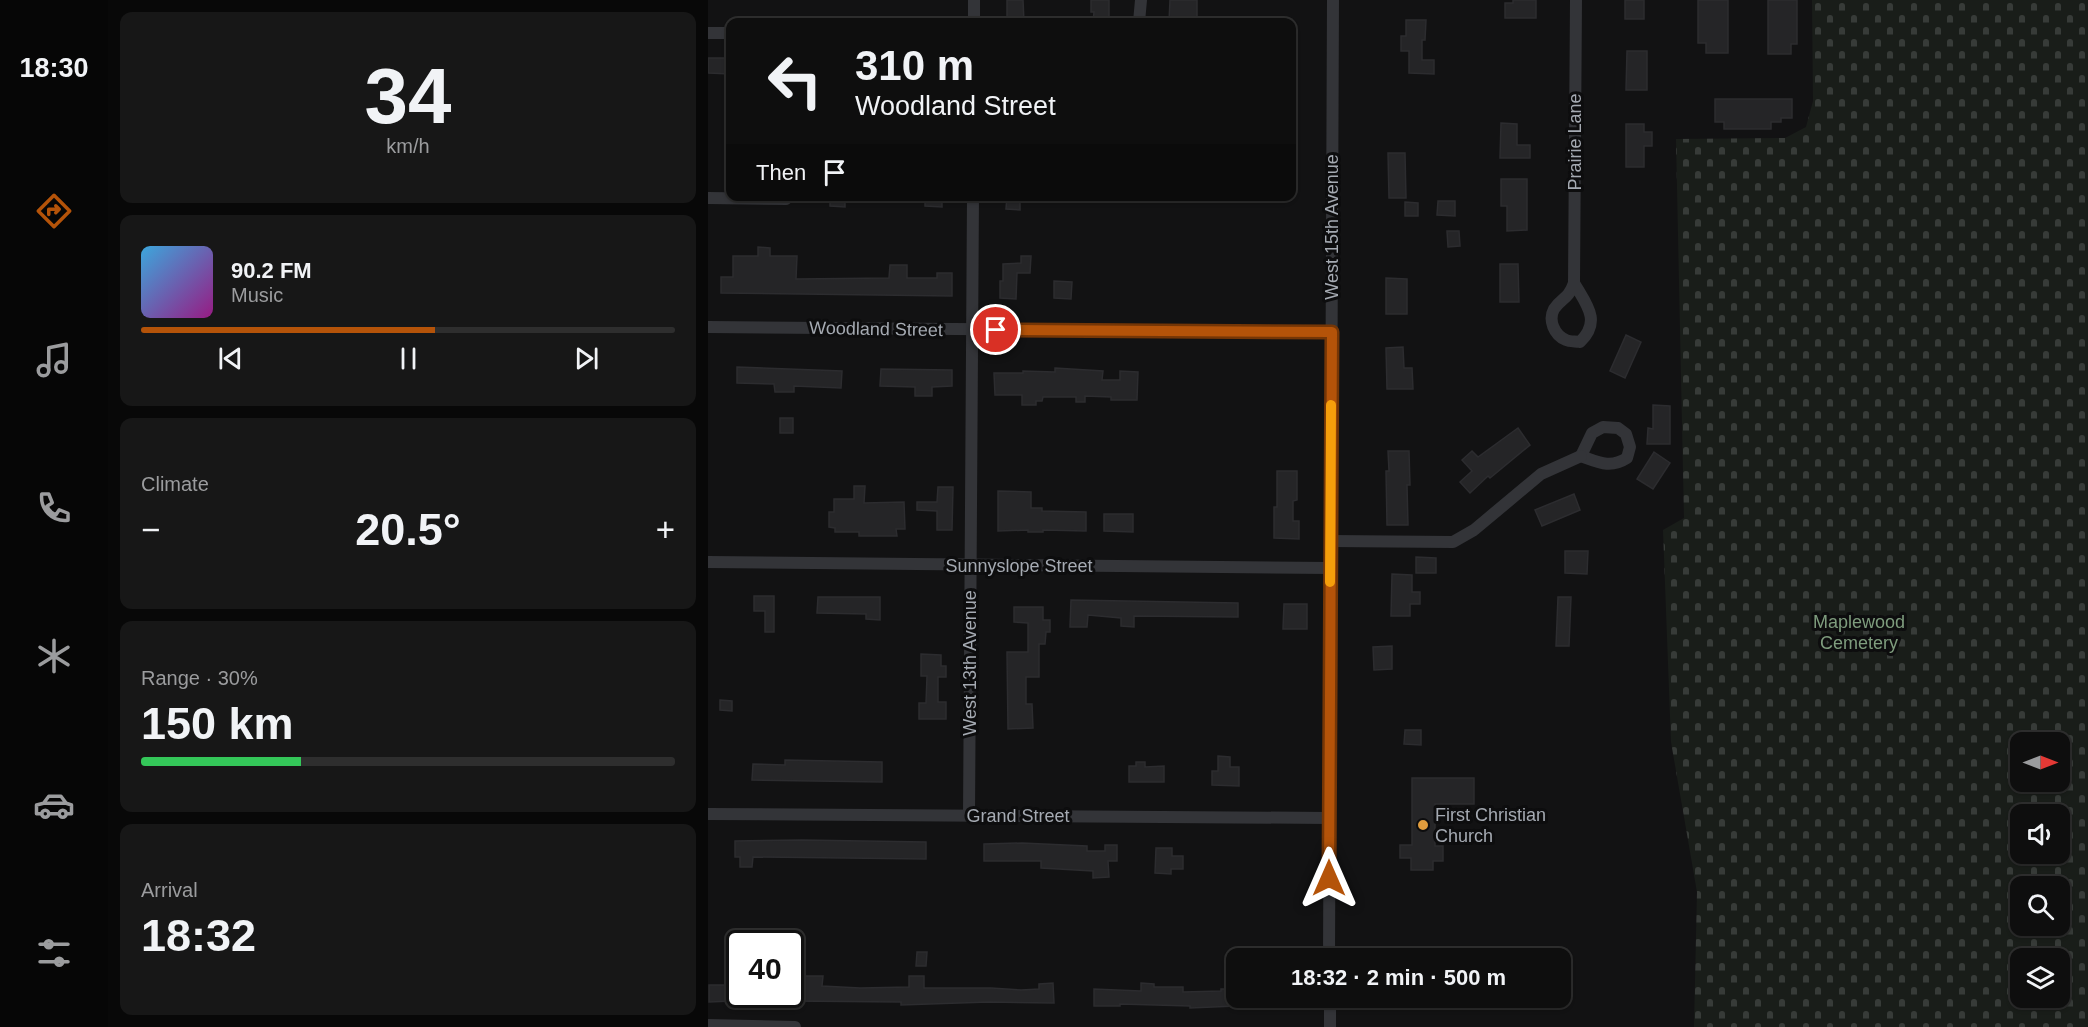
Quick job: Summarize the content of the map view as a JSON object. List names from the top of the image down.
{
  "streets": {
    "street": [
      "Prairie Lane",
      "West 15th Avenue",
      "Woodland Street",
      "Sunnyslope Street",
      "West 13th Avenue",
      "Grand Street"
    ]
  },
  "crossings": [
    ["West 15th Avenue", "Woodland Street"],
    ["West 15th Avenue", "Sunnyslope Street"],
    ["West 15th Avenue", "Grand Street"],
    ["Woodland Street", "West 13th Avenue"],
    ["Sunnyslope Street", "West 13th Avenue"],
    ["West 13th Avenue", "Grand Street"]
  ],
  "parks": ["Maplewood Cemetery"],
  "places": ["First Christian Church"],
  "north": "right",
  "page": {
    "tabs": "18:30",
    "tile": [
      ["34", "km/h"],
      "Climate",
      ["Range · 30%", "150 km"],
      ["Arrival", "18:32"]
    ],
    "turn": ["310 m", "Woodland Street"],
    "then": "Then",
    "song": ["90.2 FM", "Music"],
    "heat": ["−", "20.5°", "+"],
    "limit": "40",
    "trip": "18:32 · 2 min · 500 m"
  }
}
